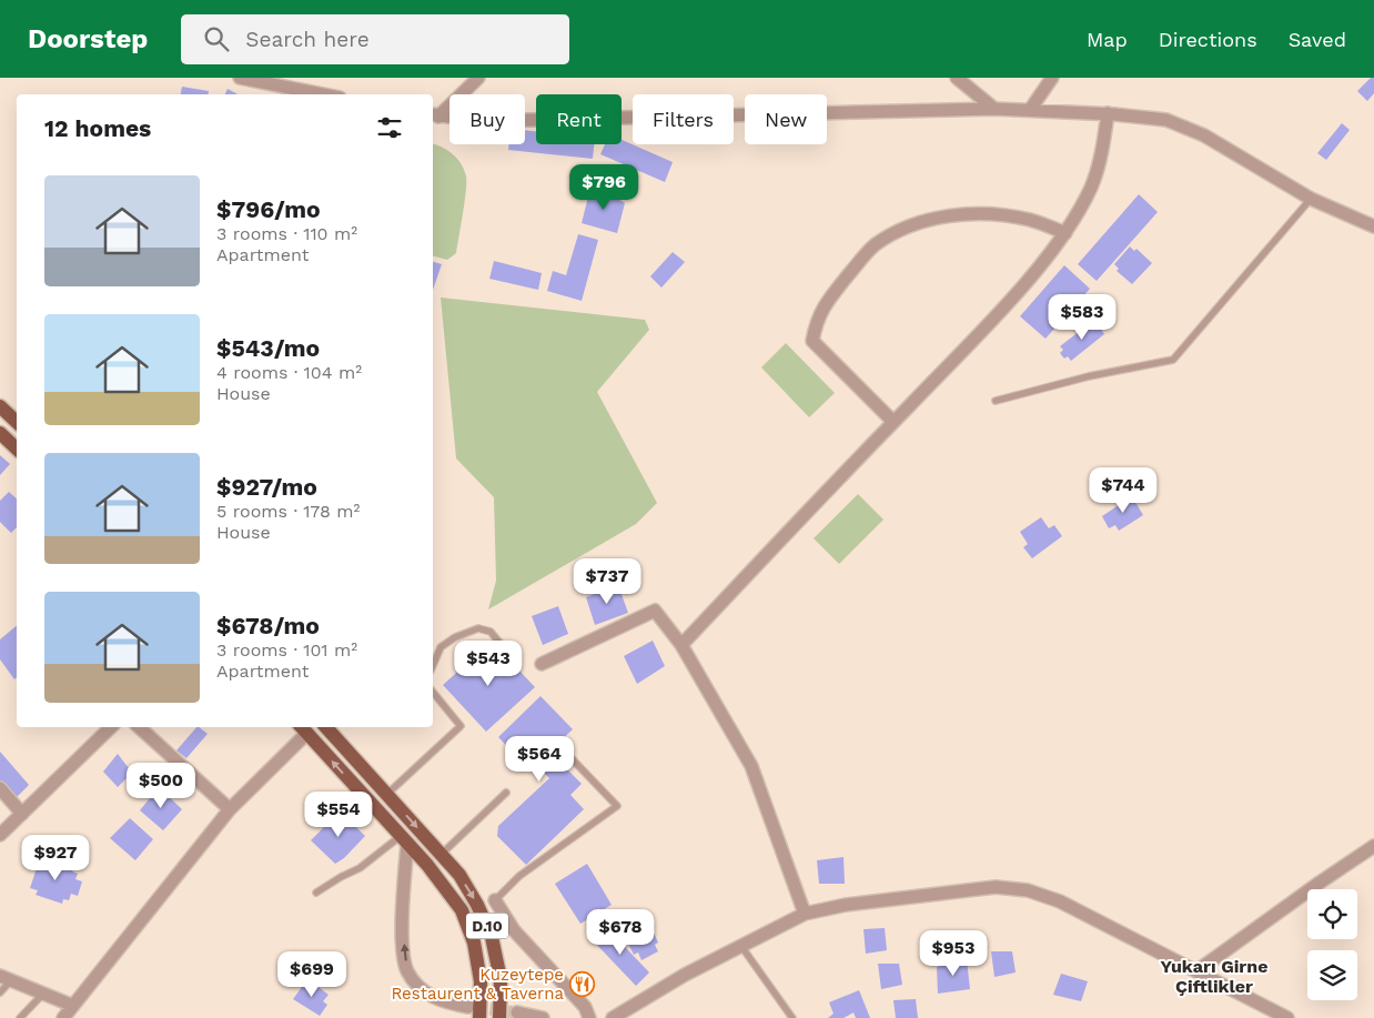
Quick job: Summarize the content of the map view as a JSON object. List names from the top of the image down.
{
  "streets": {
    "main road": ["D.10"]
  },
  "districts": ["Yukarı Girne Çiftlikler"],
  "places": {
    "restaurant": ["Kuzeytepe Restaurent & Taverna"]
  },
  "page": {
    "header": "Doorstep",
    "search": "Search here",
    "nav": ["Map", "Directions", "Saved"],
    "chip": [
      "Buy",
      "Rent",
      "Filters",
      "New"
    ],
    "heading": "12 homes",
    "list": [
      {
        "name": "$796/mo",
        "note": "3 rooms · 110 m² · Apartment"
      },
      {
        "name": "$543/mo",
        "note": "4 rooms · 104 m² · House"
      },
      {
        "name": "$927/mo",
        "note": "5 rooms · 178 m² · House"
      },
      {
        "name": "$678/mo",
        "note": "3 rooms · 101 m² · Apartment"
      }
    ],
    "price": [
      "$796",
      "$583",
      "$744",
      "$737",
      "$543",
      "$564",
      "$500",
      "$554",
      "$927",
      "$678",
      "$953",
      "$699"
    ]
  }
}
